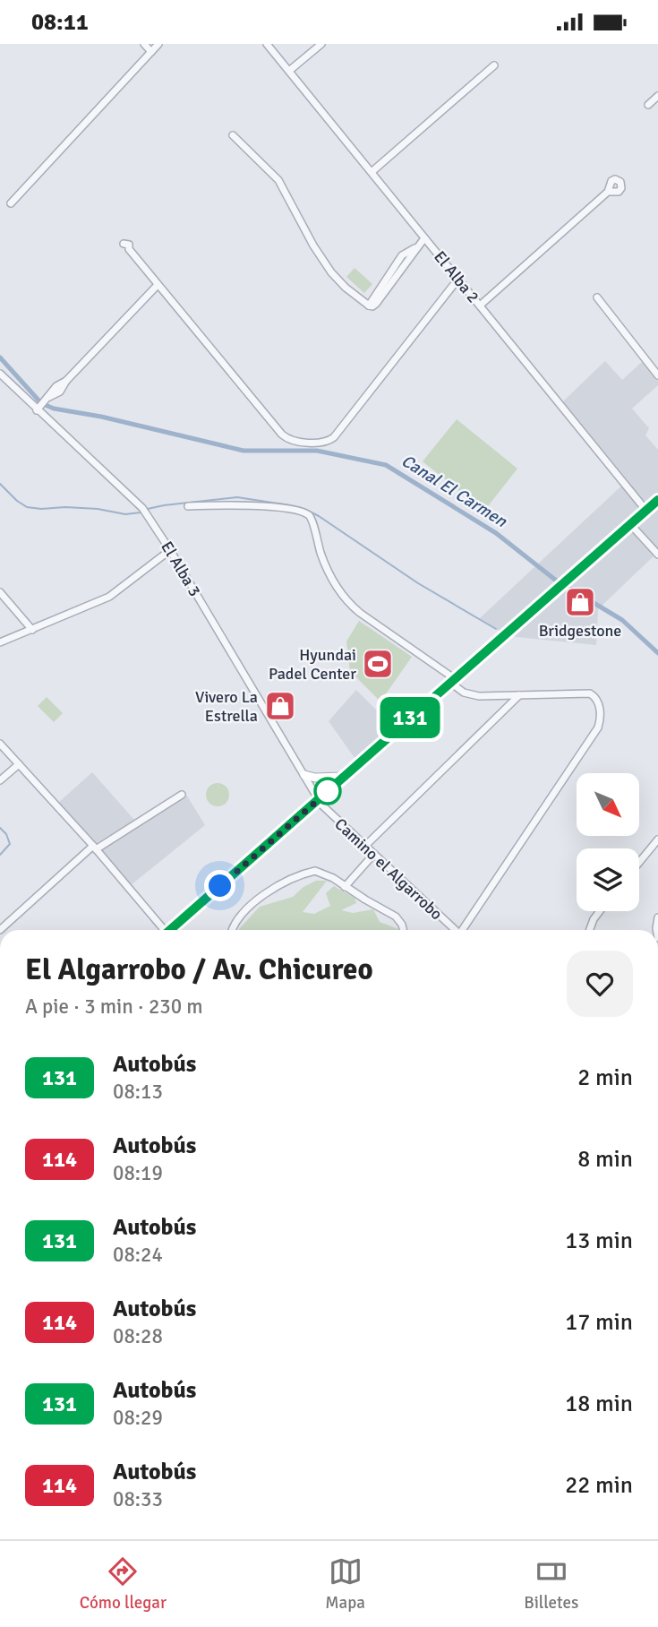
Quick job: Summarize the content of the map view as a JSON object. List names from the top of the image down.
{
  "streets": {
    "street": ["El Alba 2", "El Alba 3", "Camino el Algarrobo"]
  },
  "water": ["Canal El Carmen"],
  "places": {
    "shop": ["Bridgestone", "Vivero La Estrella"],
    "sports": ["Hyundai Padel Center"]
  },
  "lines": ["bus line 131"],
  "north": "bottom right",
  "page": {
    "status": "08:11",
    "on_map": "131",
    "heading": ["El Algarrobo / Av. Chicureo", "A pie · 3 min · 230 m"],
    "list": [
      {
        "mark": "131",
        "name": "Autobús",
        "note": "08:13",
        "value": "2 min"
      },
      {
        "mark": "114",
        "name": "Autobús",
        "note": "08:19",
        "value": "8 min"
      },
      {
        "mark": "131",
        "name": "Autobús",
        "note": "08:24",
        "value": "13 min"
      },
      {
        "mark": "114",
        "name": "Autobús",
        "note": "08:28",
        "value": "17 min"
      },
      {
        "mark": "131",
        "name": "Autobús",
        "note": "08:29",
        "value": "18 min"
      },
      {
        "mark": "114",
        "name": "Autobús",
        "note": "08:33",
        "value": "22 min"
      }
    ],
    "tabs": ["Cómo llegar", "Mapa", "Billetes"]
  }
}
